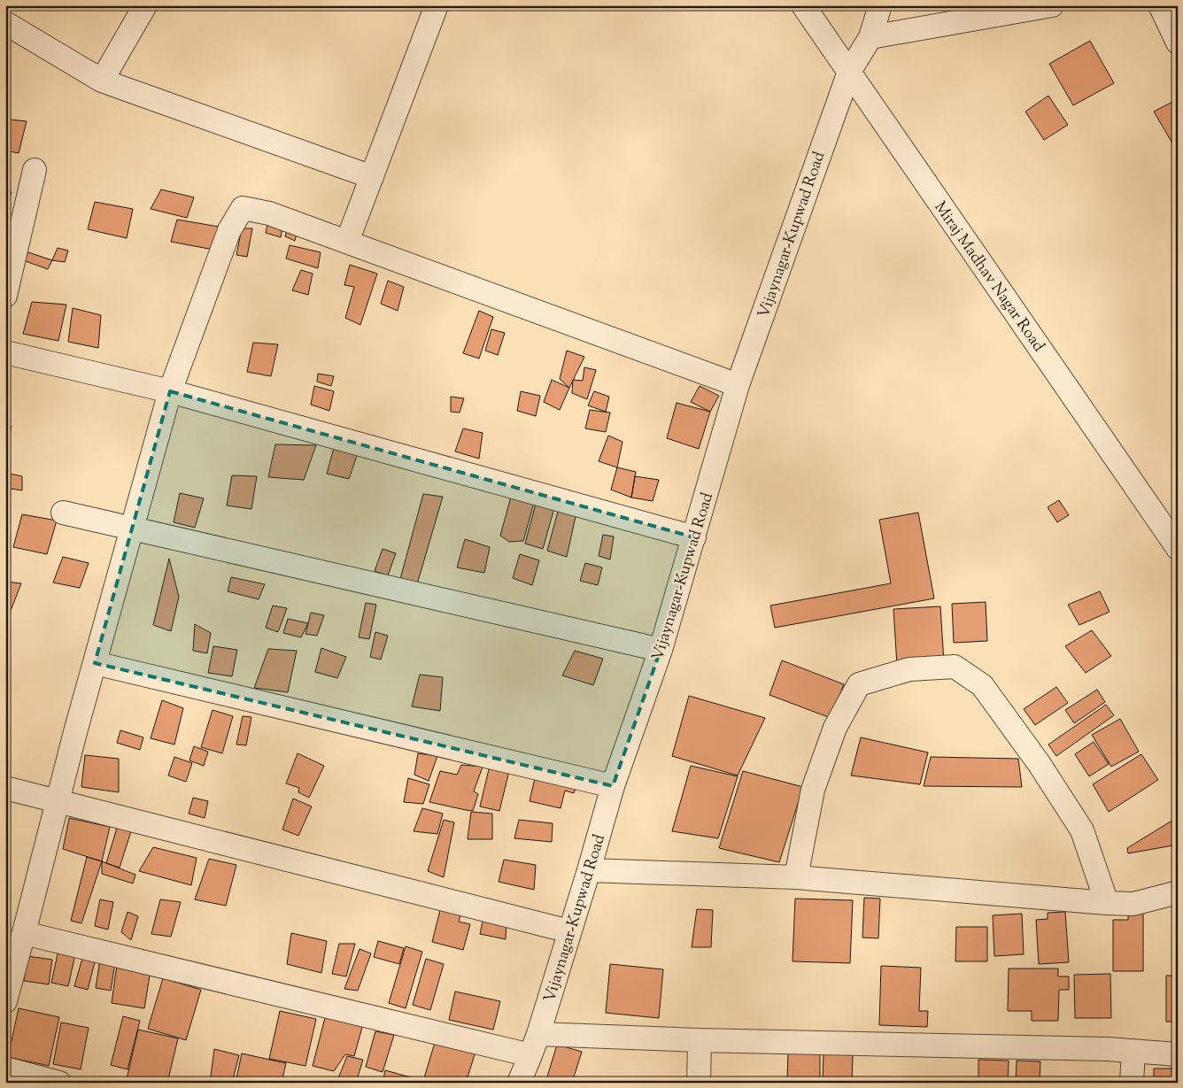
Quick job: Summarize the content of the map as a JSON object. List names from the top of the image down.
{
  "streets": {
    "street": ["Vijaynagar-Kupwad Road", "Miraj Madhav Nagar Road"]
  },
  "crossings": [
    ["Vijaynagar-Kupwad Road", "Miraj Madhav Nagar Road"]
  ]
}
